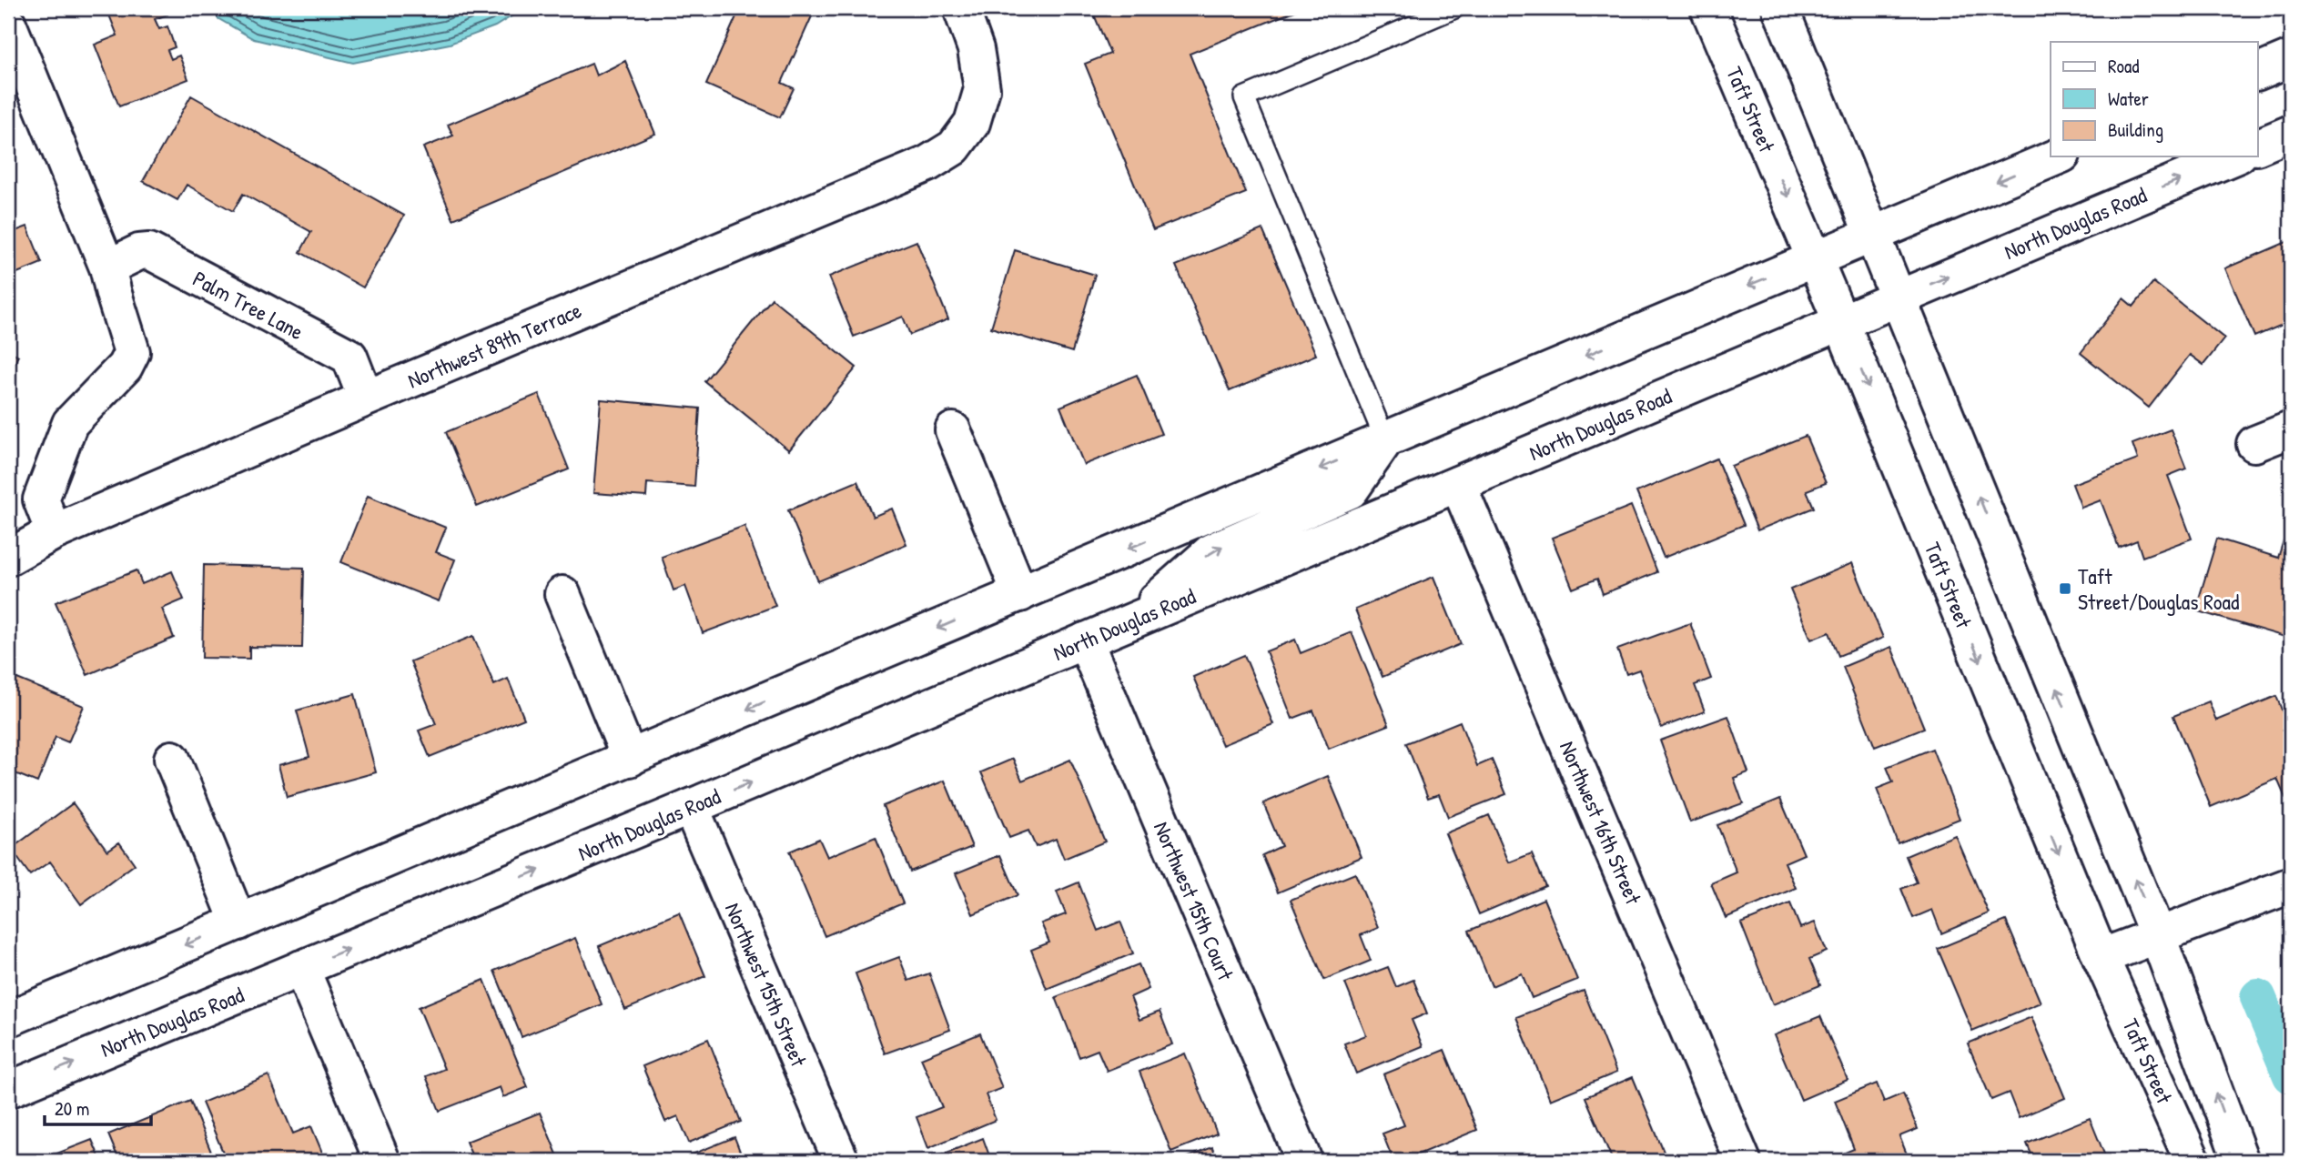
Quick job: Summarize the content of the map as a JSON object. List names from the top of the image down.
{
  "streets": {
    "street": [
      "Taft Street",
      "North Douglas Road",
      "Palm Tree Lane",
      "Northwest 89th Terrace",
      "Northwest 16th Street",
      "Northwest 15th Court",
      "Northwest 15th Street"
    ]
  },
  "crossings": [
    ["Taft Street", "North Douglas Road"],
    ["North Douglas Road", "Northwest 16th Street"],
    ["North Douglas Road", "Northwest 15th Court"],
    ["North Douglas Road", "Northwest 15th Street"],
    ["Palm Tree Lane", "Northwest 89th Terrace"]
  ],
  "places": {
    "transit": ["Taft Street/Douglas Road"]
  },
  "legend": ["Road", "Water", "Building"],
  "scale_bar": "20 m"
}
